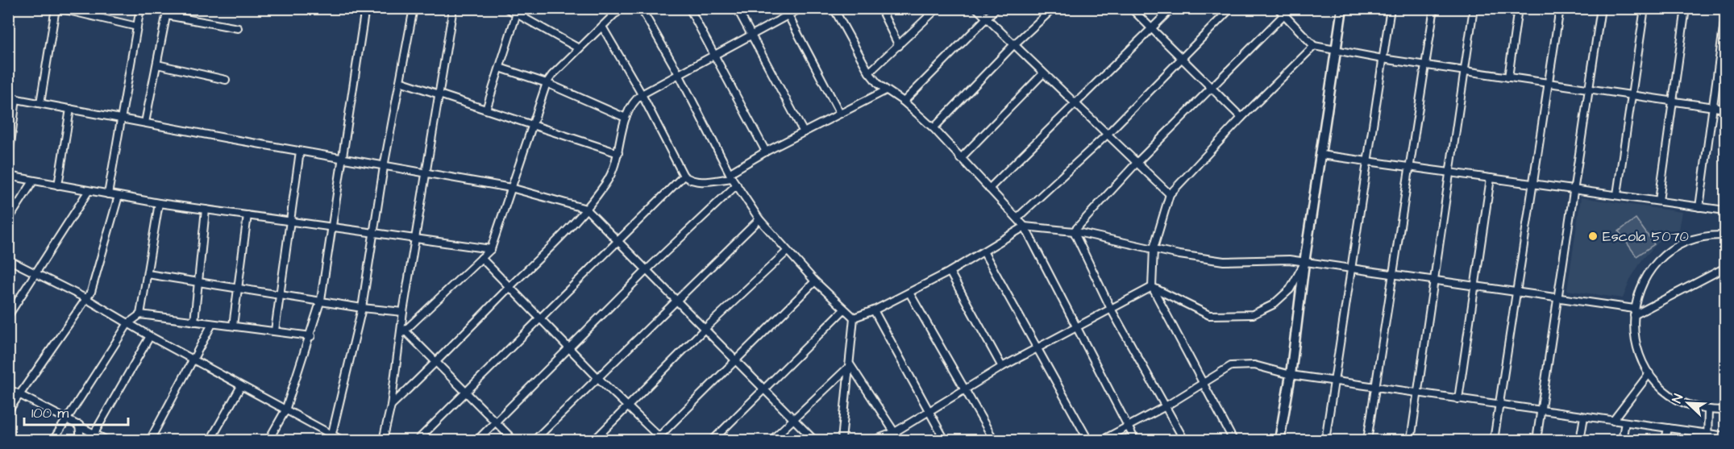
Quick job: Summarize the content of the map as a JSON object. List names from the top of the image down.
{
  "places": ["Escola 5070"],
  "scale_bar": "100 m",
  "north": "top left"
}
